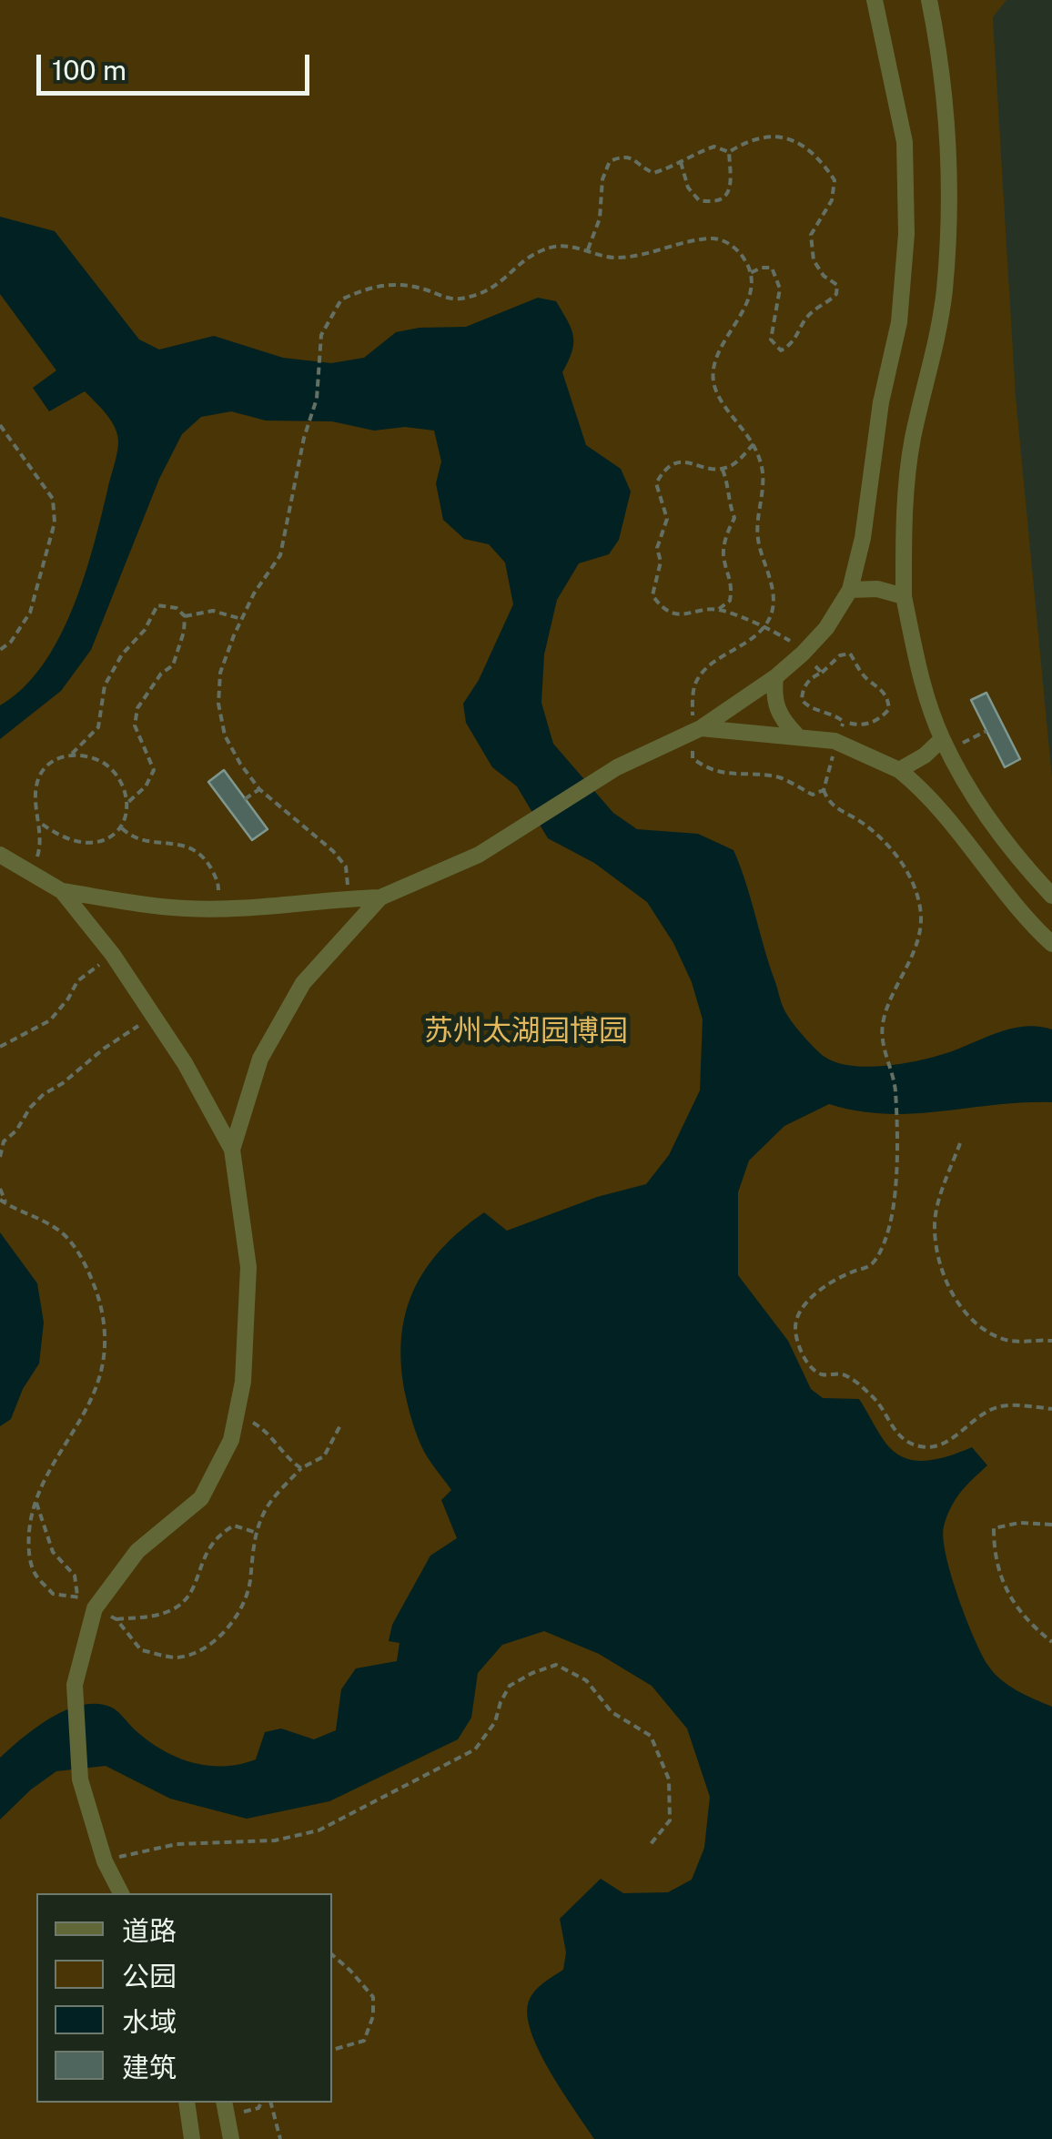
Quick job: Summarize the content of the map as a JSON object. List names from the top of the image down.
{
  "parks": ["苏州太湖园博园"],
  "legend": [
    "道路",
    "公园",
    "水域",
    "建筑"
  ],
  "scale_bar": "100 m"
}
